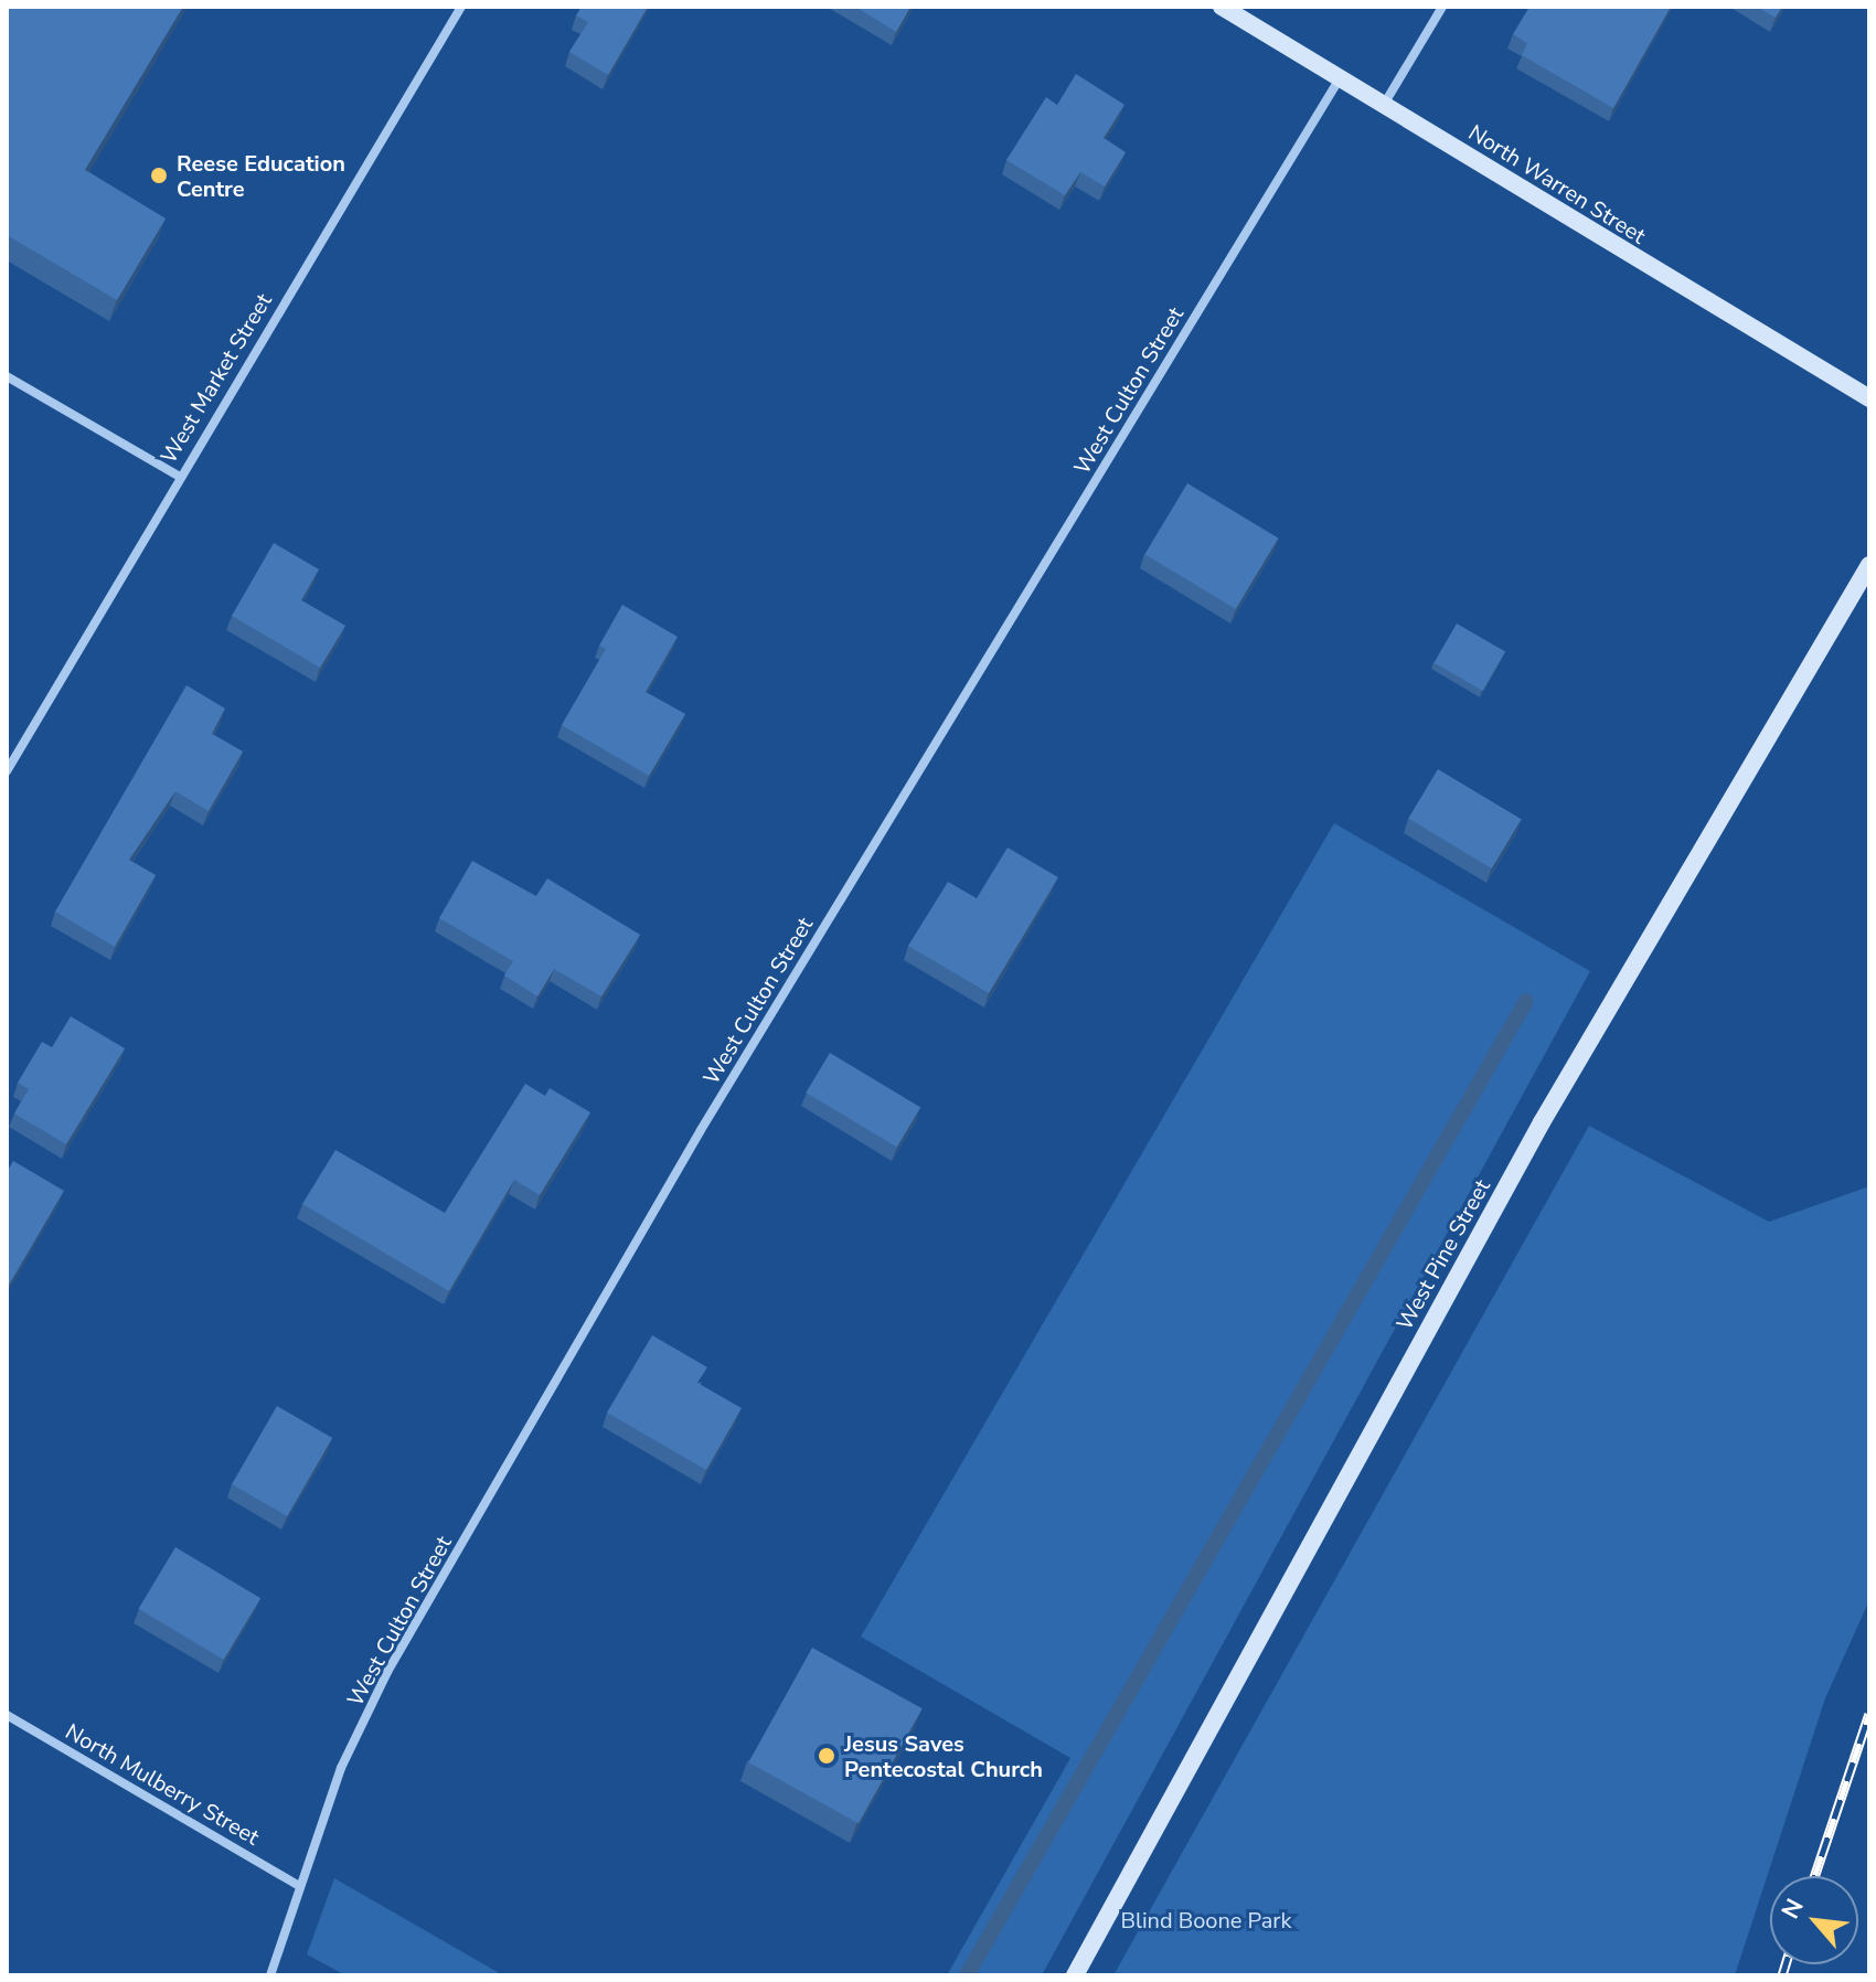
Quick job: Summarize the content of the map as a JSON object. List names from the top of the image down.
{
  "streets": {
    "street": [
      "North Warren Street",
      "West Market Street",
      "West Culton Street",
      "West Pine Street",
      "North Mulberry Street"
    ]
  },
  "crossings": [
    ["North Warren Street", "West Culton Street"],
    ["West Culton Street", "North Mulberry Street"]
  ],
  "parks": ["Blind Boone Park"],
  "places": ["Reese Education Centre", "Jesus Saves Pentecostal Church"],
  "north": "top left"
}
